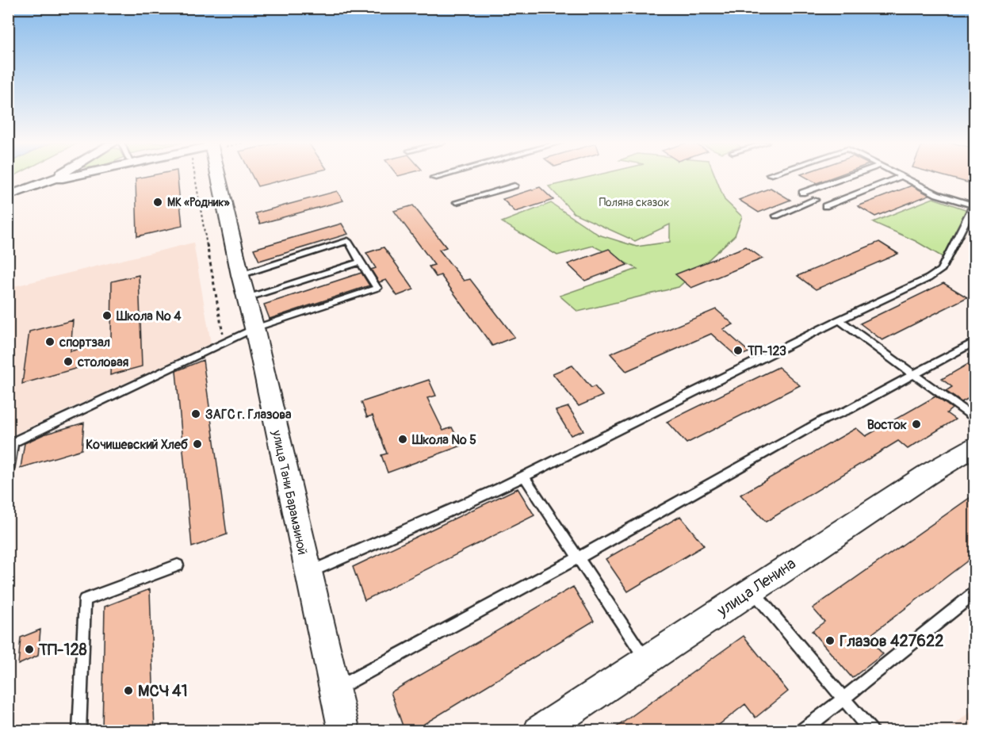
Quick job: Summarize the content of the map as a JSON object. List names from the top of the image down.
{
  "streets": {
    "street": ["улица Тани Барамзиной", "улица Ленина"]
  },
  "parks": ["Поляна сказок"],
  "places": [
    "МК «Родник»",
    "Школа № 4",
    "спортзал",
    "ТП-123",
    "столовая",
    "ЗАГС г. Глазова",
    "Восток",
    "Школа № 5",
    "Кочишевский Хлеб",
    "Глазов 427622",
    "ТП-128",
    "МСЧ 41"
  ]
}
